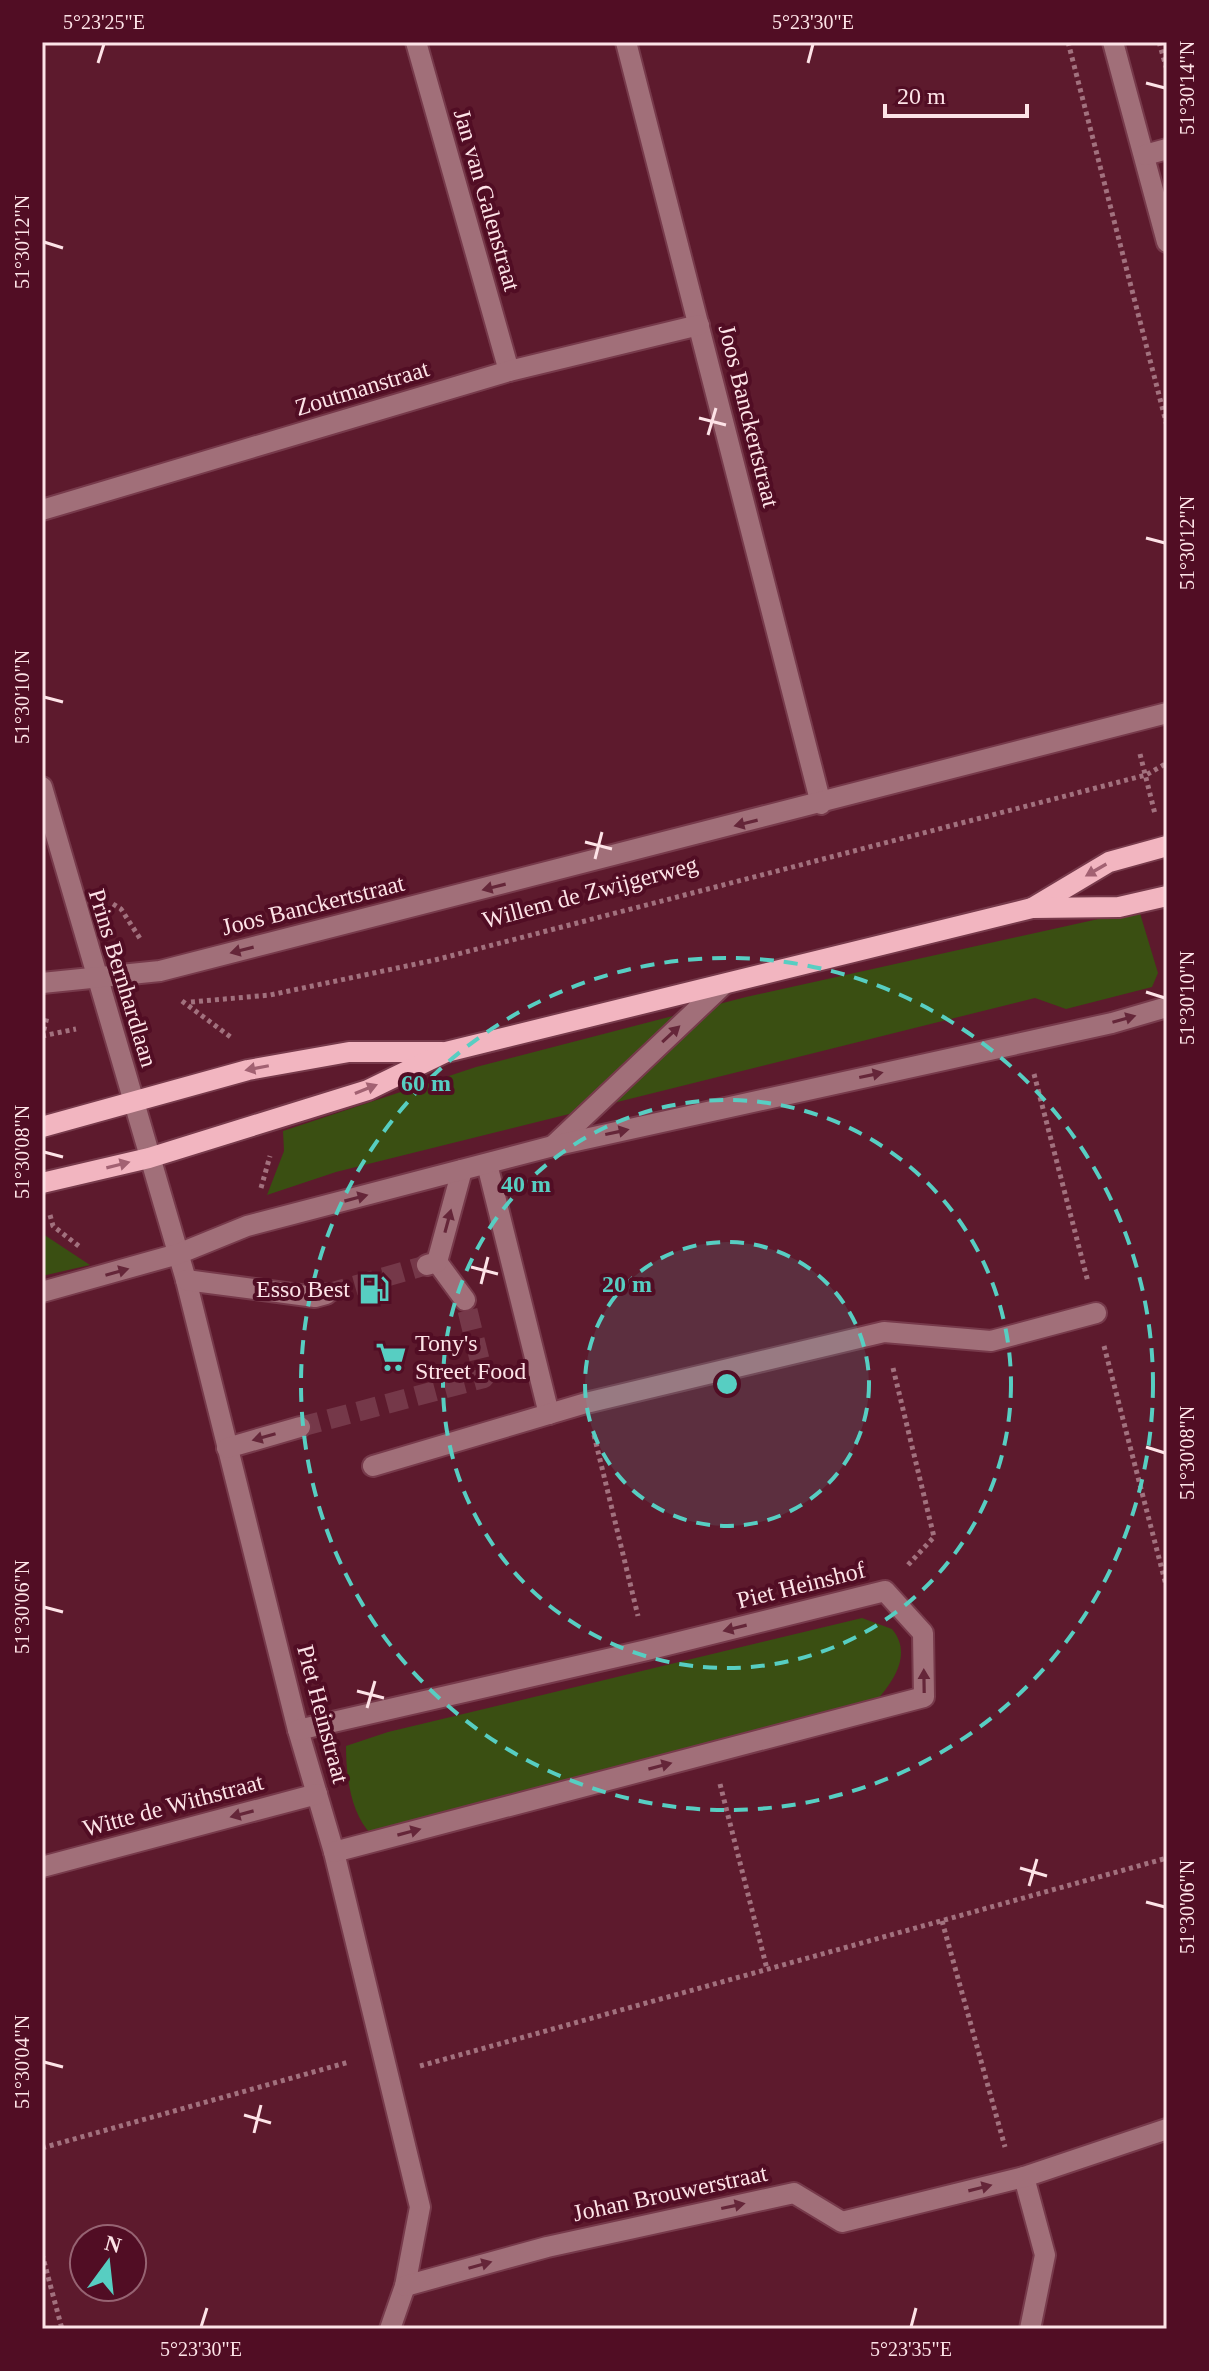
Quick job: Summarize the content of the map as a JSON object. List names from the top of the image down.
{
  "streets": {
    "street": [
      "Jan van Galenstraat",
      "Zoutmanstraat",
      "Joos Banckertstraat",
      "Prins Bernhardlaan",
      "Piet Heinshof",
      "Piet Heinstraat",
      "Witte de Withstraat",
      "Johan Brouwerstraat"
    ],
    "path": ["Willem de Zwijgerweg"]
  },
  "crossings": [
    ["Jan van Galenstraat", "Zoutmanstraat"],
    ["Zoutmanstraat", "Joos Banckertstraat"],
    ["Joos Banckertstraat", "Prins Bernhardlaan"],
    ["Willem de Zwijgerweg", "Prins Bernhardlaan"],
    ["Prins Bernhardlaan", "Piet Heinstraat"],
    ["Piet Heinshof", "Piet Heinstraat"],
    ["Piet Heinstraat", "Witte de Withstraat"],
    ["Piet Heinstraat", "Johan Brouwerstraat"]
  ],
  "one_way": ["Joos Banckertstraat", "Witte de Withstraat", "Johan Brouwerstraat"],
  "places": {
    "fuel station": ["Esso Best"],
    "supermarket": ["Tony's Street Food"]
  },
  "scale_bar": "20 m",
  "north": "top",
  "coordinates": [
    "5°23'25\"E",
    "5°23'30\"E",
    "51°30'14\"N",
    "51°30'12\"N",
    "51°30'10\"N",
    "51°30'08\"N",
    "51°30'06\"N",
    "51°30'04\"N",
    "5°23'35\"E"
  ],
  "rings": ["60 m", "40 m", "20 m"]
}
